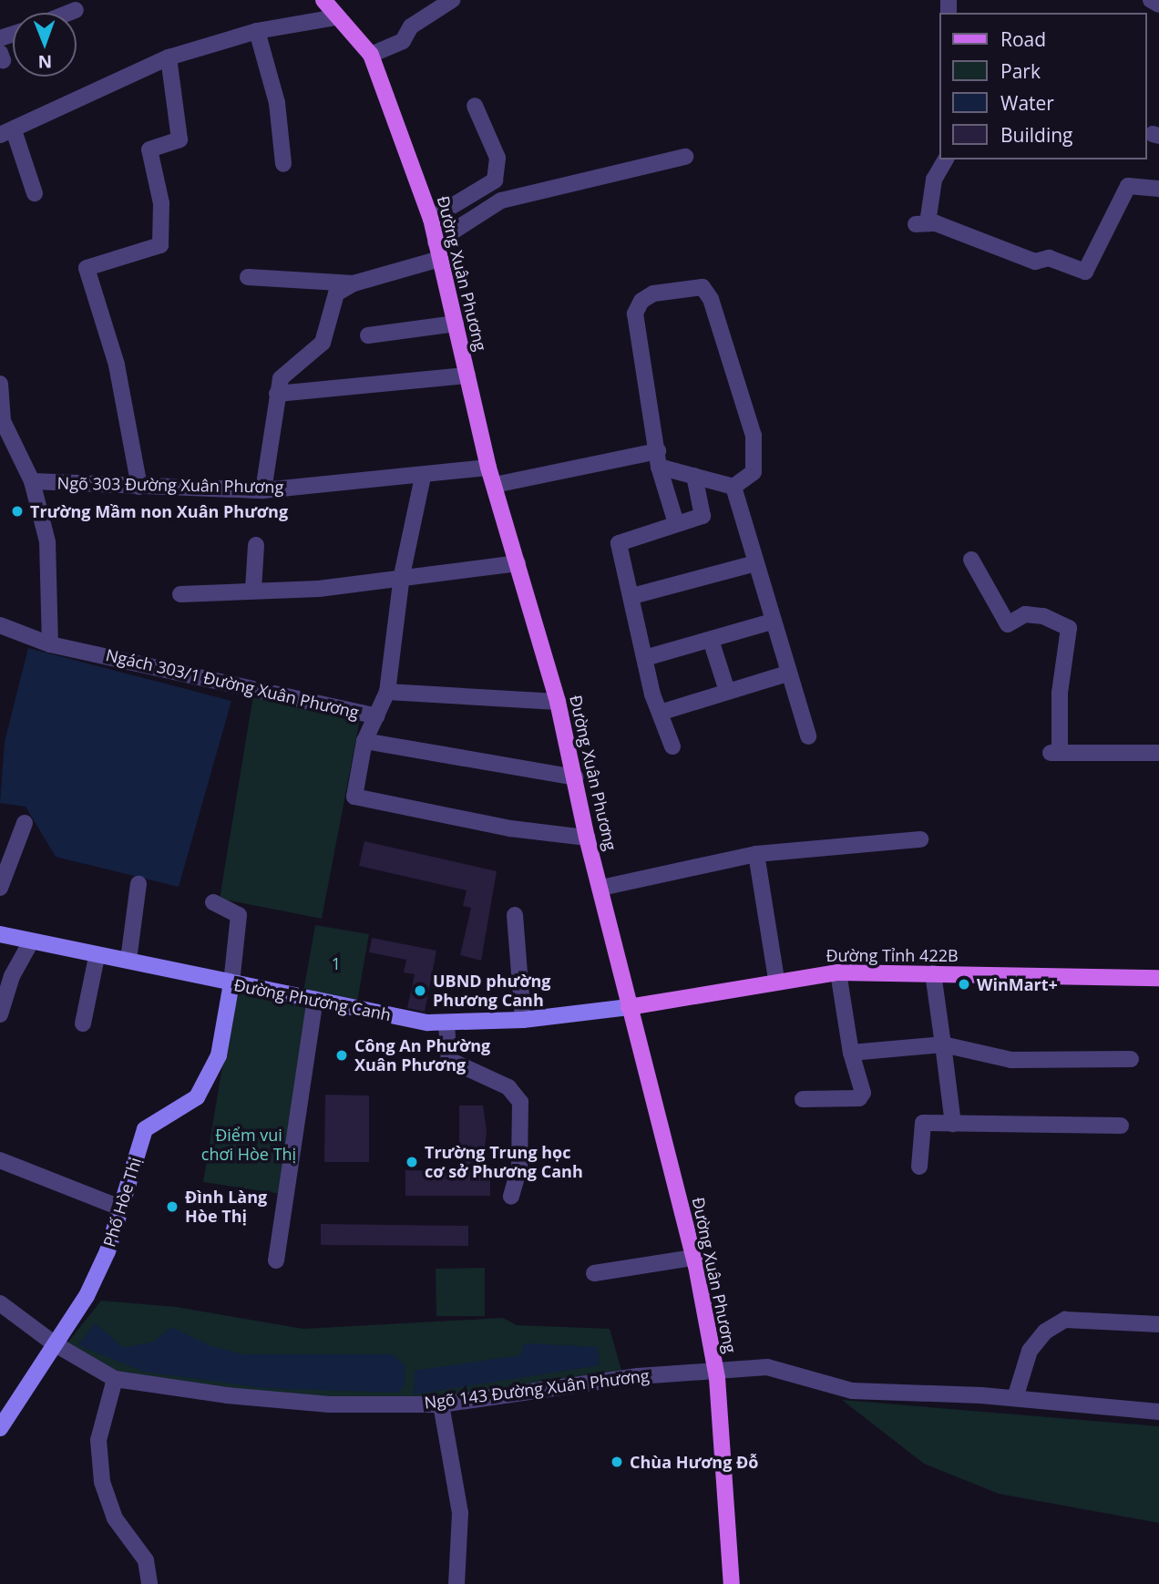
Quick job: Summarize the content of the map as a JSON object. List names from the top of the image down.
{
  "streets": {
    "main road": ["Đường Xuân Phương", "Đường Tỉnh 422B"],
    "street": [
      "Ngõ 303 Đường Xuân Phương",
      "Ngách 303/1 Đường Xuân Phương",
      "Đường Phương Canh",
      "Phố Hòe Thị",
      "Ngõ 143 Đường Xuân Phương"
    ]
  },
  "crossings": [
    ["Đường Xuân Phương", "Ngõ 303 Đường Xuân Phương"],
    ["Đường Xuân Phương", "Đường Tỉnh 422B"],
    ["Đường Xuân Phương", "Đường Phương Canh"],
    ["Đường Xuân Phương", "Ngõ 143 Đường Xuân Phương"],
    ["Ngõ 303 Đường Xuân Phương", "Ngách 303/1 Đường Xuân Phương"],
    ["Đường Tỉnh 422B", "Đường Phương Canh"],
    ["Đường Phương Canh", "Phố Hòe Thị"],
    ["Phố Hòe Thị", "Ngõ 143 Đường Xuân Phương"]
  ],
  "parks": ["1", "Điểm vui chơi Hòe Thị"],
  "places": [
    "Trường Mầm non Xuân Phương",
    "WinMart+",
    "UBND phường Phương Canh",
    "Công An Phường Xuân Phương",
    "Trường Trung học cơ sở Phương Canh",
    "Đình Làng Hòe Thị",
    "Chùa Hương Đỗ"
  ],
  "legend": [
    "Road",
    "Park",
    "Water",
    "Building"
  ],
  "north": "bottom"
}
